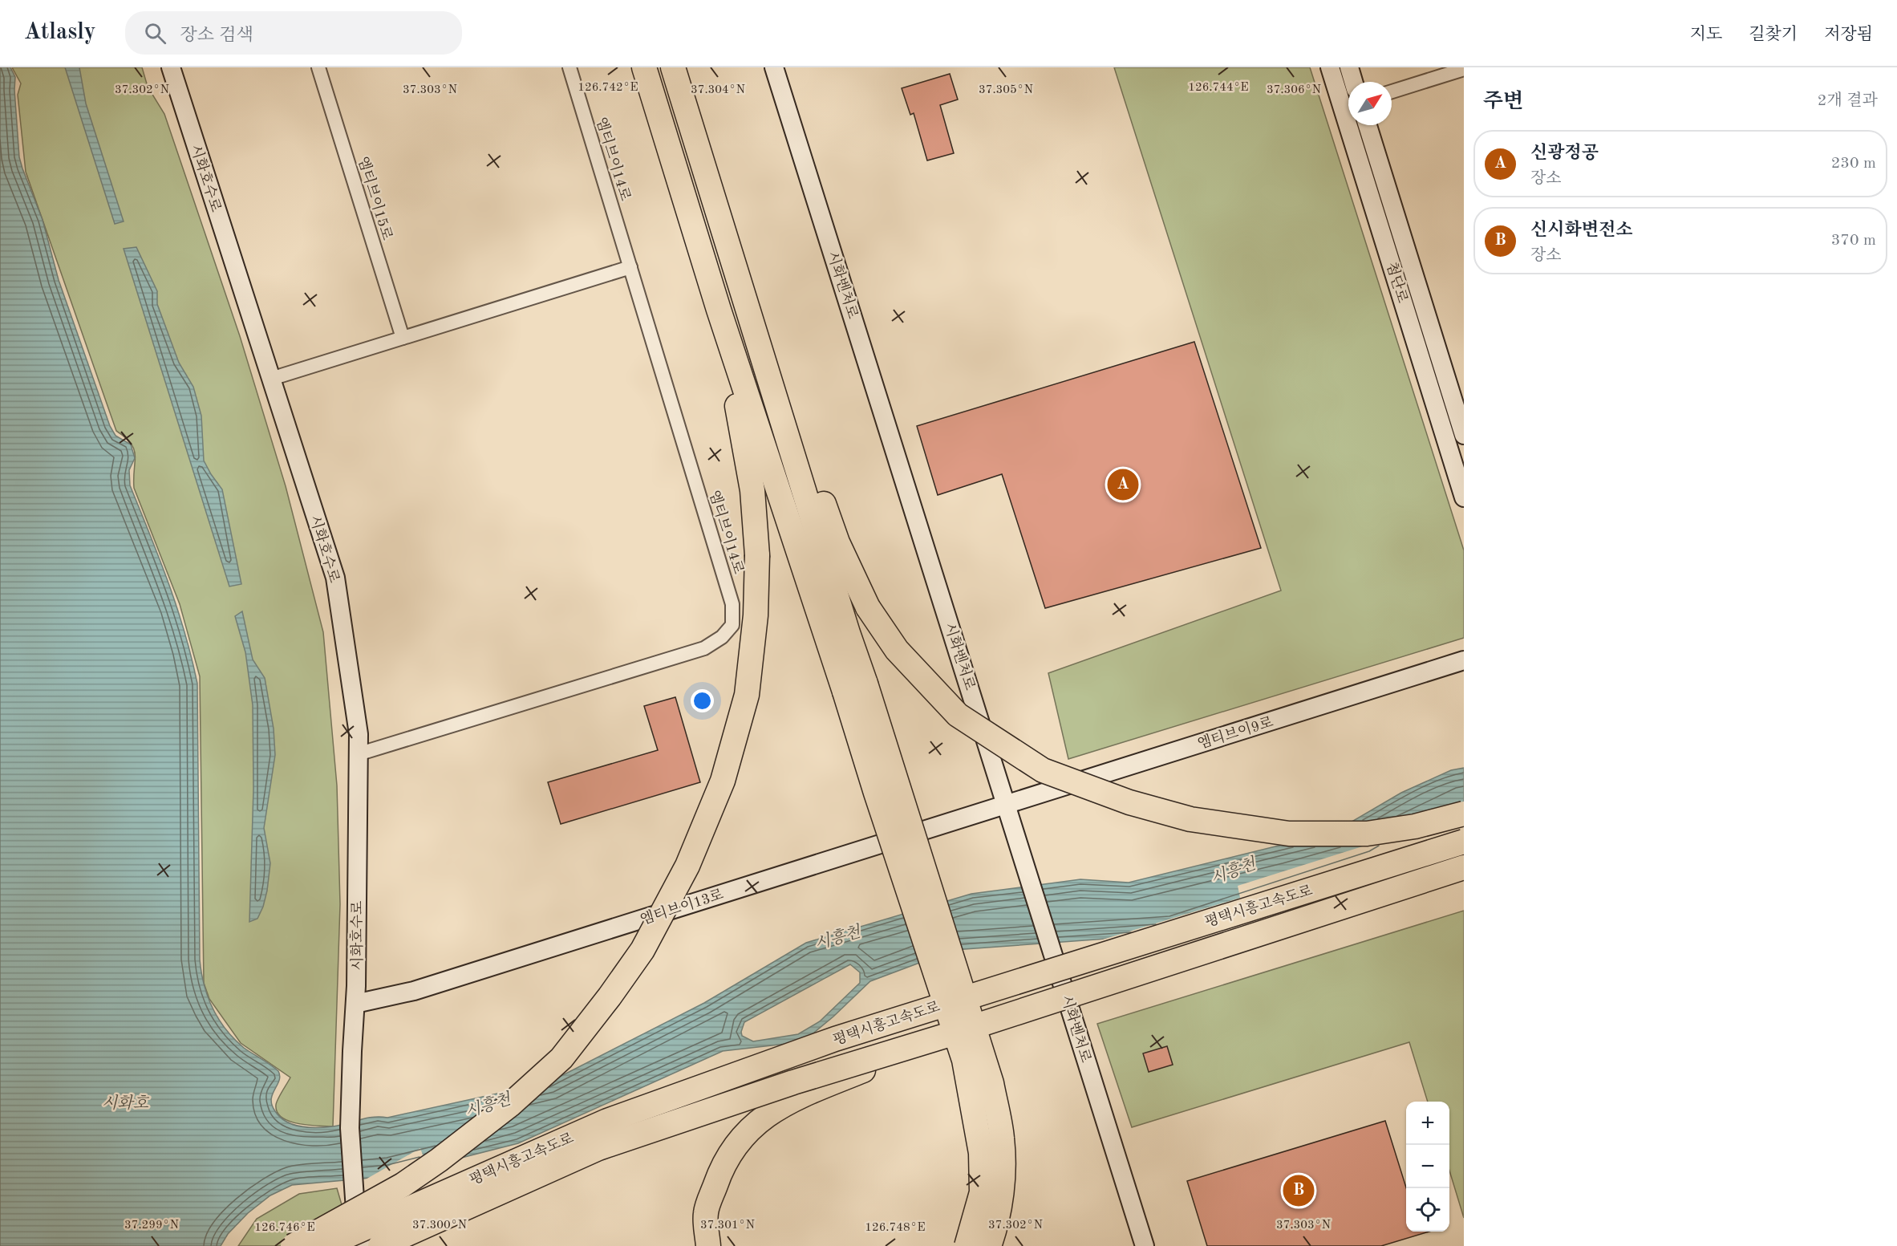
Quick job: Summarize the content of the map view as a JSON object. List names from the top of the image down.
{
  "streets": {
    "highway": ["평택시흥고속도로"],
    "street": [
      "엠티브이14로",
      "시화호수로",
      "엠티브이15로",
      "첨단로",
      "시화벤처로",
      "엠티브이9로",
      "엠티브이13로"
    ]
  },
  "crossings": [
    ["엠티브이14로", "시화호수로"],
    ["시화호수로", "엠티브이13로"],
    ["시화벤처로", "엠티브이9로"],
    ["시화벤처로", "엠티브이13로"],
    ["엠티브이9로", "엠티브이13로"]
  ],
  "water": ["시흥천", "시화호"],
  "north": "top right",
  "page": {
    "header": "Atlasly",
    "search": "장소 검색",
    "nav": ["지도", "길찾기", "저장됨"],
    "heading": ["주변", "2개 결과"],
    "list": [
      {
        "mark": "A",
        "name": "신광정공",
        "note": "장소",
        "value": "230 m"
      },
      {
        "mark": "B",
        "name": "신시화변전소",
        "note": "장소",
        "value": "370 m"
      }
    ],
    "pins": ["A", "B"],
    "map_buttons": ["+", "−"]
  },
  "coordinates": [
    "126.742°E",
    "126.744°E",
    "37.302°N",
    "37.303°N",
    "37.304°N",
    "37.305°N",
    "37.306°N",
    "37.299°N",
    "37.300°N",
    "37.301°N",
    "126.746°E",
    "126.748°E"
  ]
}
